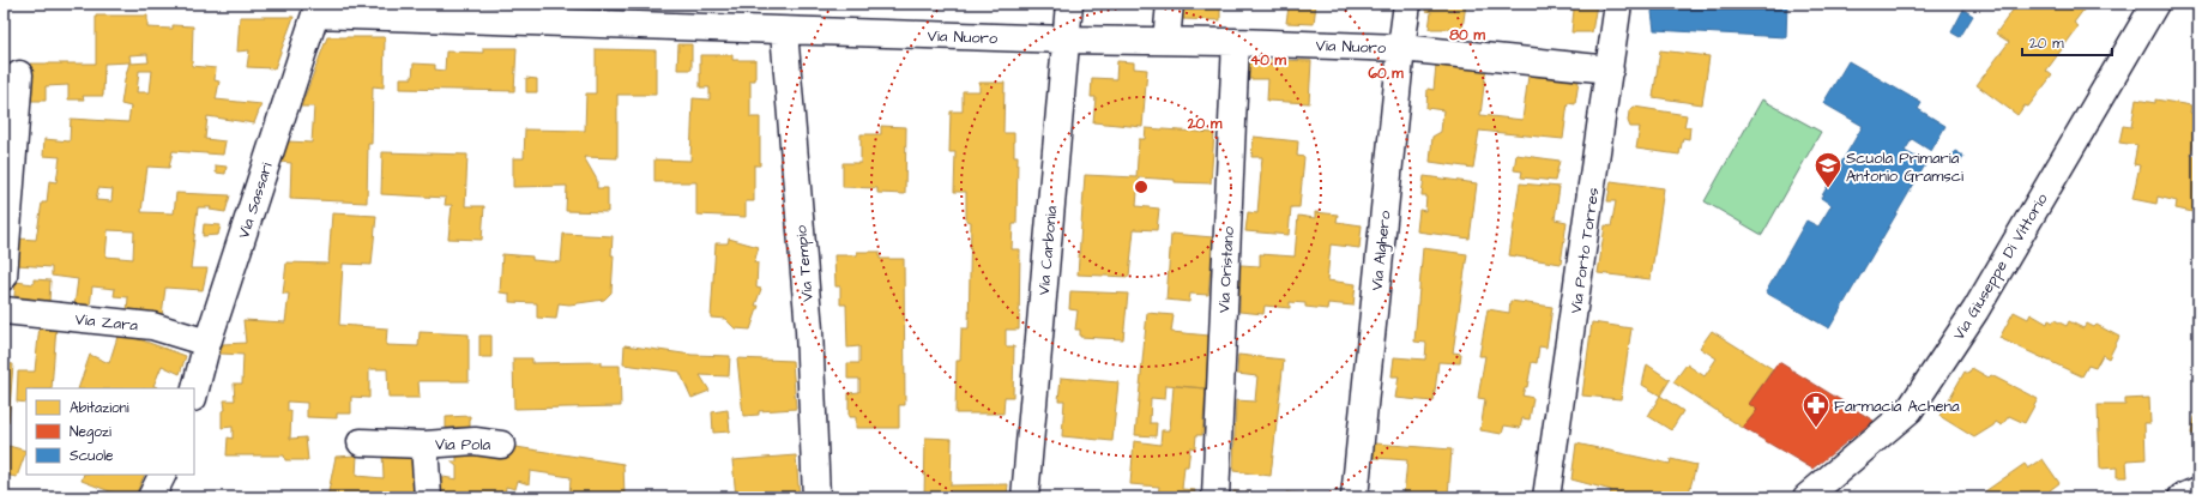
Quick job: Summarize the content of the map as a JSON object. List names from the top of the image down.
{
  "streets": {
    "street": [
      "Via Nuoro",
      "Via Sassari",
      "Via Carbonia",
      "Via Alghero",
      "Via Porto Torres",
      "Via Tempio",
      "Via Giuseppe Di Vittorio",
      "Via Oristano",
      "Via Zara",
      "Via Pola"
    ]
  },
  "crossings": [
    ["Via Nuoro", "Via Sassari"],
    ["Via Nuoro", "Via Carbonia"],
    ["Via Nuoro", "Via Alghero"],
    ["Via Nuoro", "Via Porto Torres"],
    ["Via Nuoro", "Via Tempio"],
    ["Via Nuoro", "Via Oristano"],
    ["Via Sassari", "Via Zara"]
  ],
  "places": {
    "school or university": ["Scuola Primaria Antonio Gramsci"],
    "pharmacy": ["Farmacia Achena"]
  },
  "legend": ["Abitazioni", "Negozi", "Scuole"],
  "scale_bar": "20 m",
  "rings": [
    "80 m",
    "40 m",
    "60 m",
    "20 m"
  ]
}
